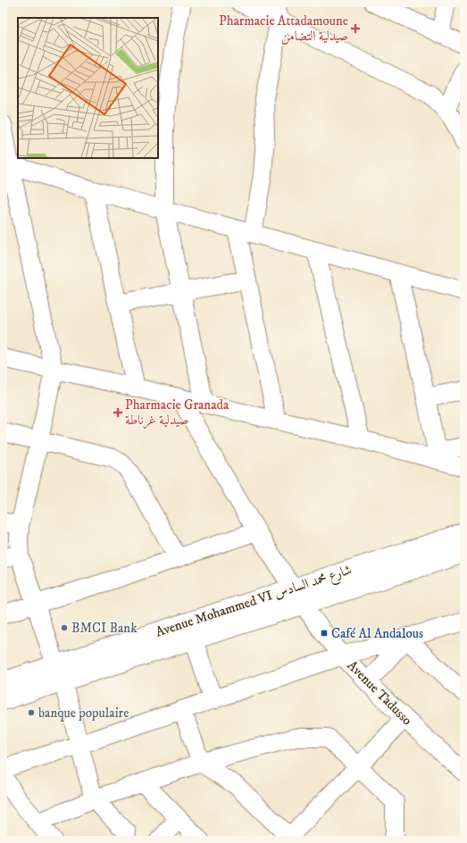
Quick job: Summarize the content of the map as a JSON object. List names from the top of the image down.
{
  "streets": {
    "main road": ["Avenue Mohammed VI شارع محمد السادس"],
    "street": ["Avenue Tadusso"]
  },
  "crossings": [
    ["Avenue Mohammed VI شارع محمد السادس", "Avenue Tadusso"]
  ],
  "places": {
    "health": ["Pharmacie Attadamoune صيدلية التضامن", "Pharmacie Granada صيدلية غرناطة"],
    "other": ["BMCI Bank", "banque populaire"],
    "transit": ["Café Al Andalous"]
  }
}
